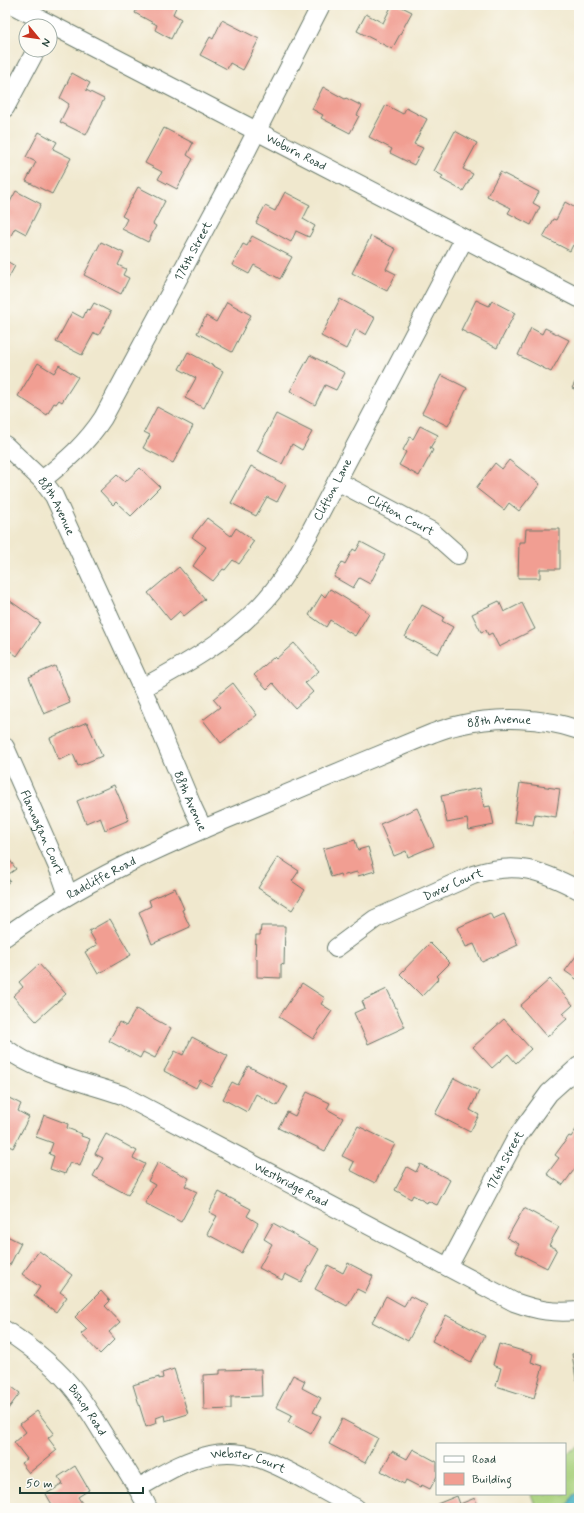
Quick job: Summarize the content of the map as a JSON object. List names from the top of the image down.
{
  "streets": {
    "street": [
      "Woburn Road",
      "178th Street",
      "Clifton Lane",
      "88th Avenue",
      "Clifton Court",
      "Flannagan Court",
      "Radcliffe Road",
      "Dover Court",
      "176th Street",
      "Westbridge Road",
      "Bishop Road",
      "Webster Court"
    ]
  },
  "crossings": [
    ["Woburn Road", "178th Street"],
    ["Woburn Road", "Clifton Lane"],
    ["178th Street", "88th Avenue"],
    ["Clifton Lane", "88th Avenue"],
    ["Clifton Lane", "Clifton Court"],
    ["88th Avenue", "Radcliffe Road"],
    ["Flannagan Court", "Radcliffe Road"],
    ["176th Street", "Westbridge Road"],
    ["Bishop Road", "Webster Court"]
  ],
  "legend": ["Road", "Building"],
  "scale_bar": "50 m",
  "north": "bottom right"
}
